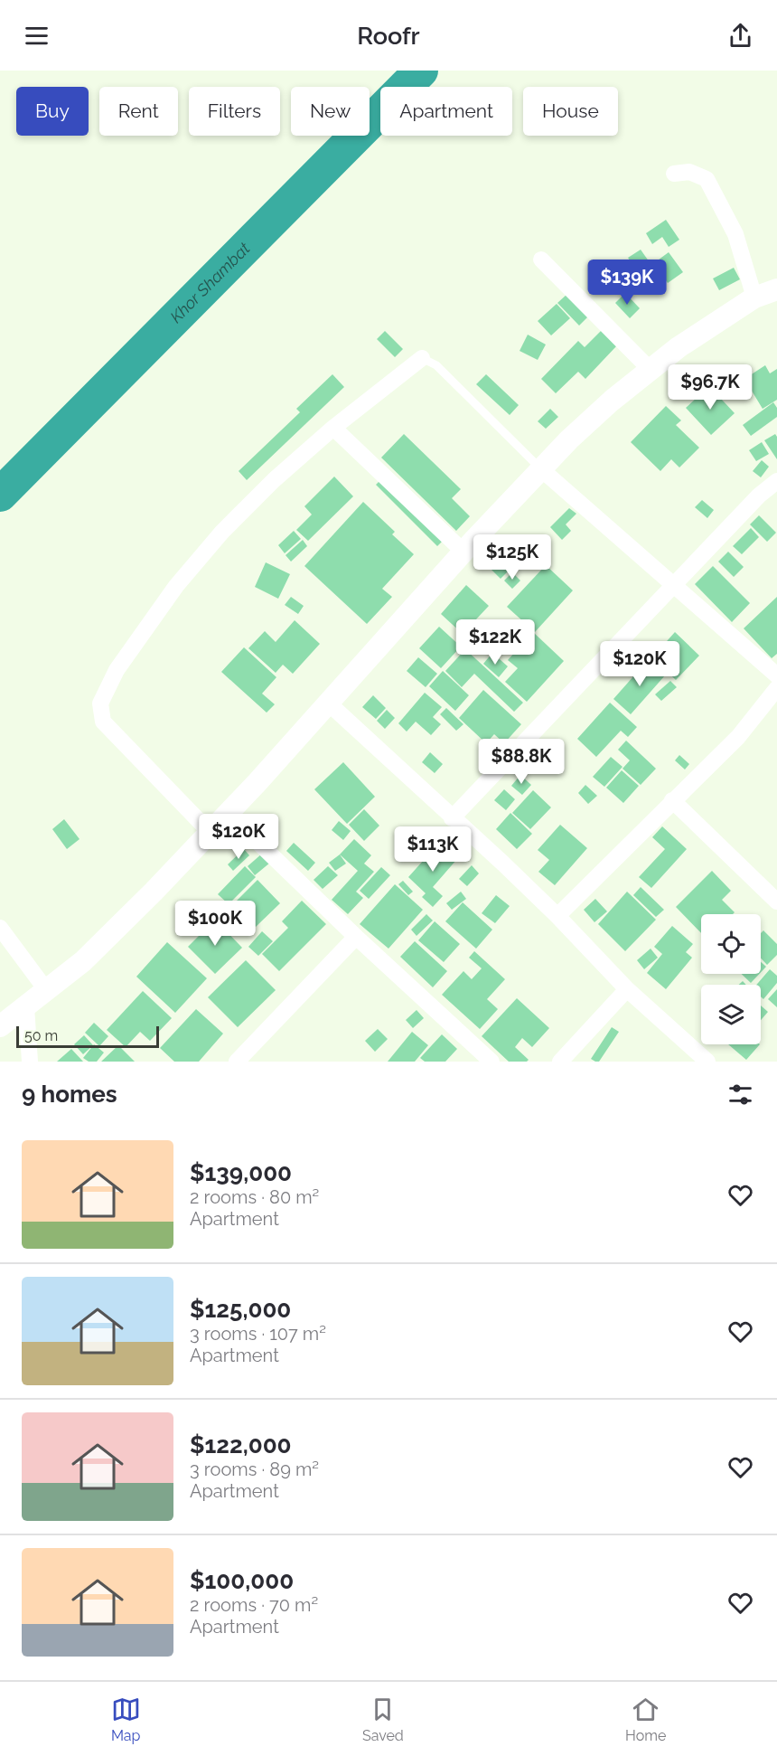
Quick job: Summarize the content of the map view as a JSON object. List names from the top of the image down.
{
  "water": ["Khor Shambat"],
  "scale_bar": "50 m",
  "page": {
    "header": "Roofr",
    "chip": [
      "Buy",
      "Rent",
      "Filters",
      "New",
      "Apartment",
      "House"
    ],
    "price": [
      "$139K",
      "$96.7K",
      "$125K",
      "$122K",
      "$120K",
      "$88.8K",
      "$120K",
      "$113K",
      "$100K"
    ],
    "scale": "50 m",
    "heading": "9 homes",
    "list": [
      {
        "name": "$139,000",
        "note": "2 rooms · 80 m² · Apartment"
      },
      {
        "name": "$125,000",
        "note": "3 rooms · 107 m² · Apartment"
      },
      {
        "name": "$122,000",
        "note": "3 rooms · 89 m² · Apartment"
      },
      {
        "name": "$100,000",
        "note": "2 rooms · 70 m² · Apartment"
      }
    ],
    "tabs": ["Map", "Saved", "Home"]
  }
}
